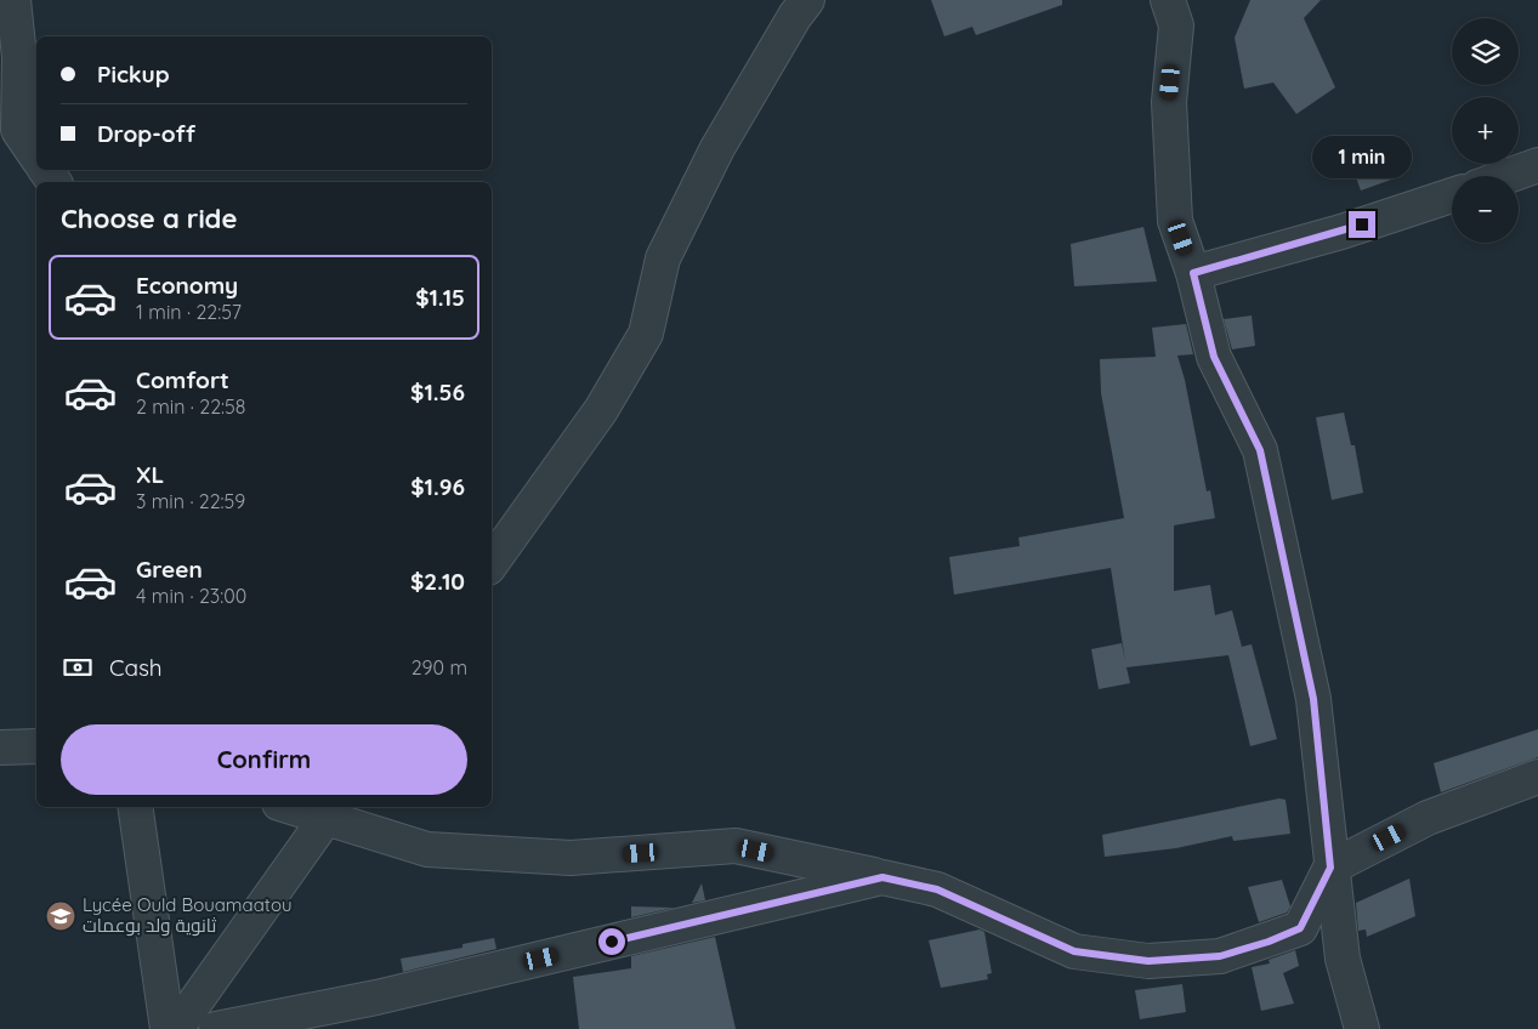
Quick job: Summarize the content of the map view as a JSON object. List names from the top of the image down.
{
  "places": {
    "school or university": ["Lycée Ould Bouamaatou ثانوية ولد بوعمات"]
  },
  "page": {
    "map_buttons": ["+", "−"],
    "banner": ["Pickup", "Drop-off"],
    "bubble": "1 min",
    "heading": "Choose a ride",
    "list": [
      {
        "name": "Economy",
        "note": "1 min · 22:57",
        "value": "$1.15"
      },
      {
        "name": "Comfort",
        "note": "2 min · 22:58",
        "value": "$1.56"
      },
      {
        "name": "XL",
        "note": "3 min · 22:59",
        "value": "$1.96"
      },
      {
        "name": "Green",
        "note": "4 min · 23:00",
        "value": "$2.10"
      }
    ],
    "pay": ["Cash", "290 m"],
    "buttons": "Confirm"
  }
}
